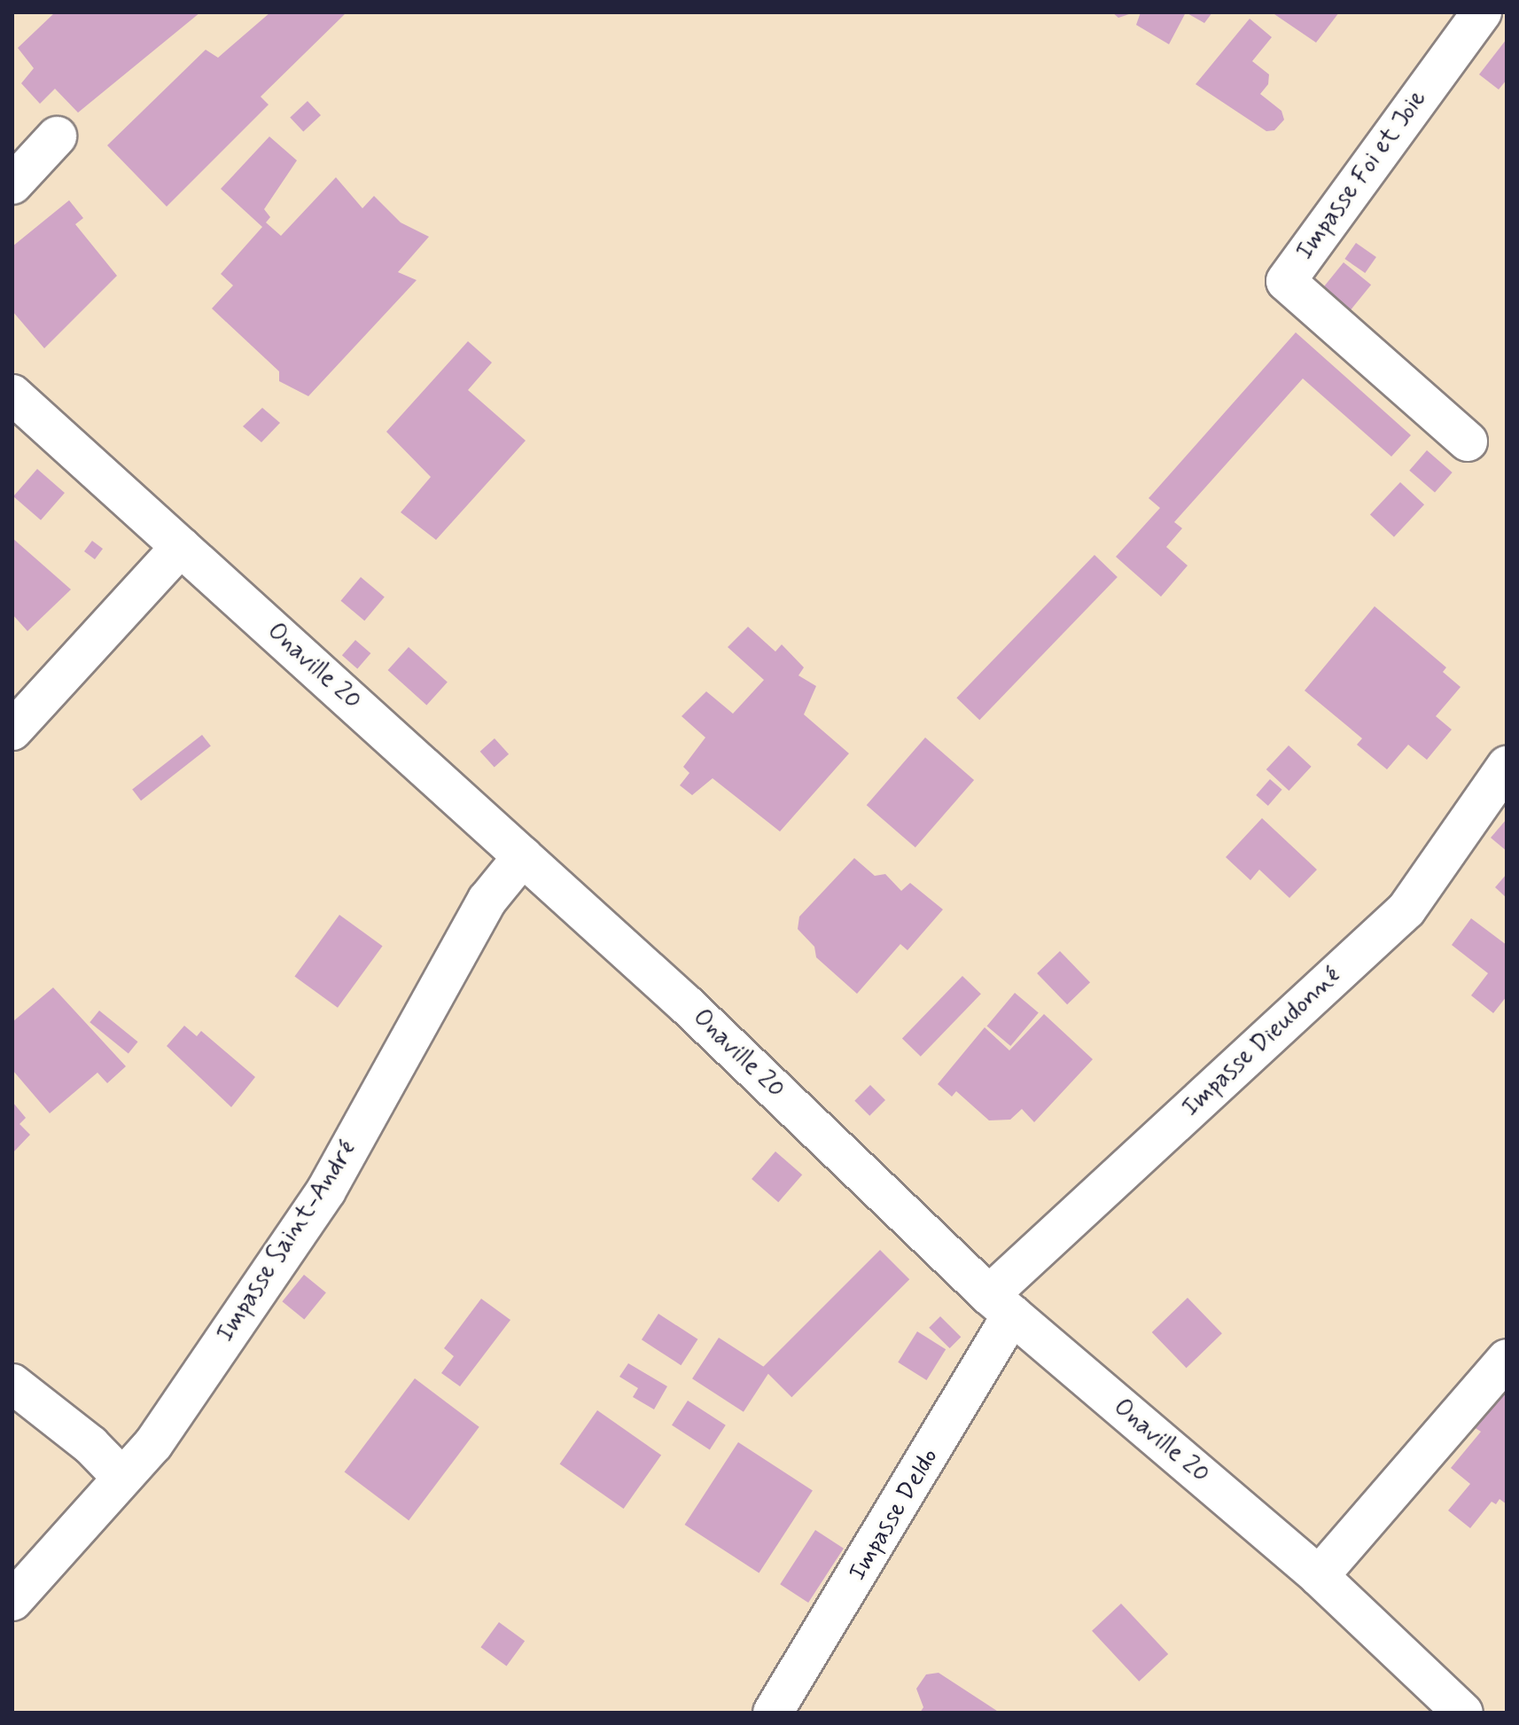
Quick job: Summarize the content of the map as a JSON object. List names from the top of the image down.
{
  "streets": {
    "street": [
      "Impasse Foi et Joie",
      "Onaville 20",
      "Impasse Dieudonné",
      "Impasse Saint-André",
      "Impasse Deldo"
    ]
  },
  "crossings": [
    ["Onaville 20", "Impasse Dieudonné"],
    ["Onaville 20", "Impasse Saint-André"],
    ["Onaville 20", "Impasse Deldo"],
    ["Impasse Dieudonné", "Impasse Deldo"]
  ]
}
